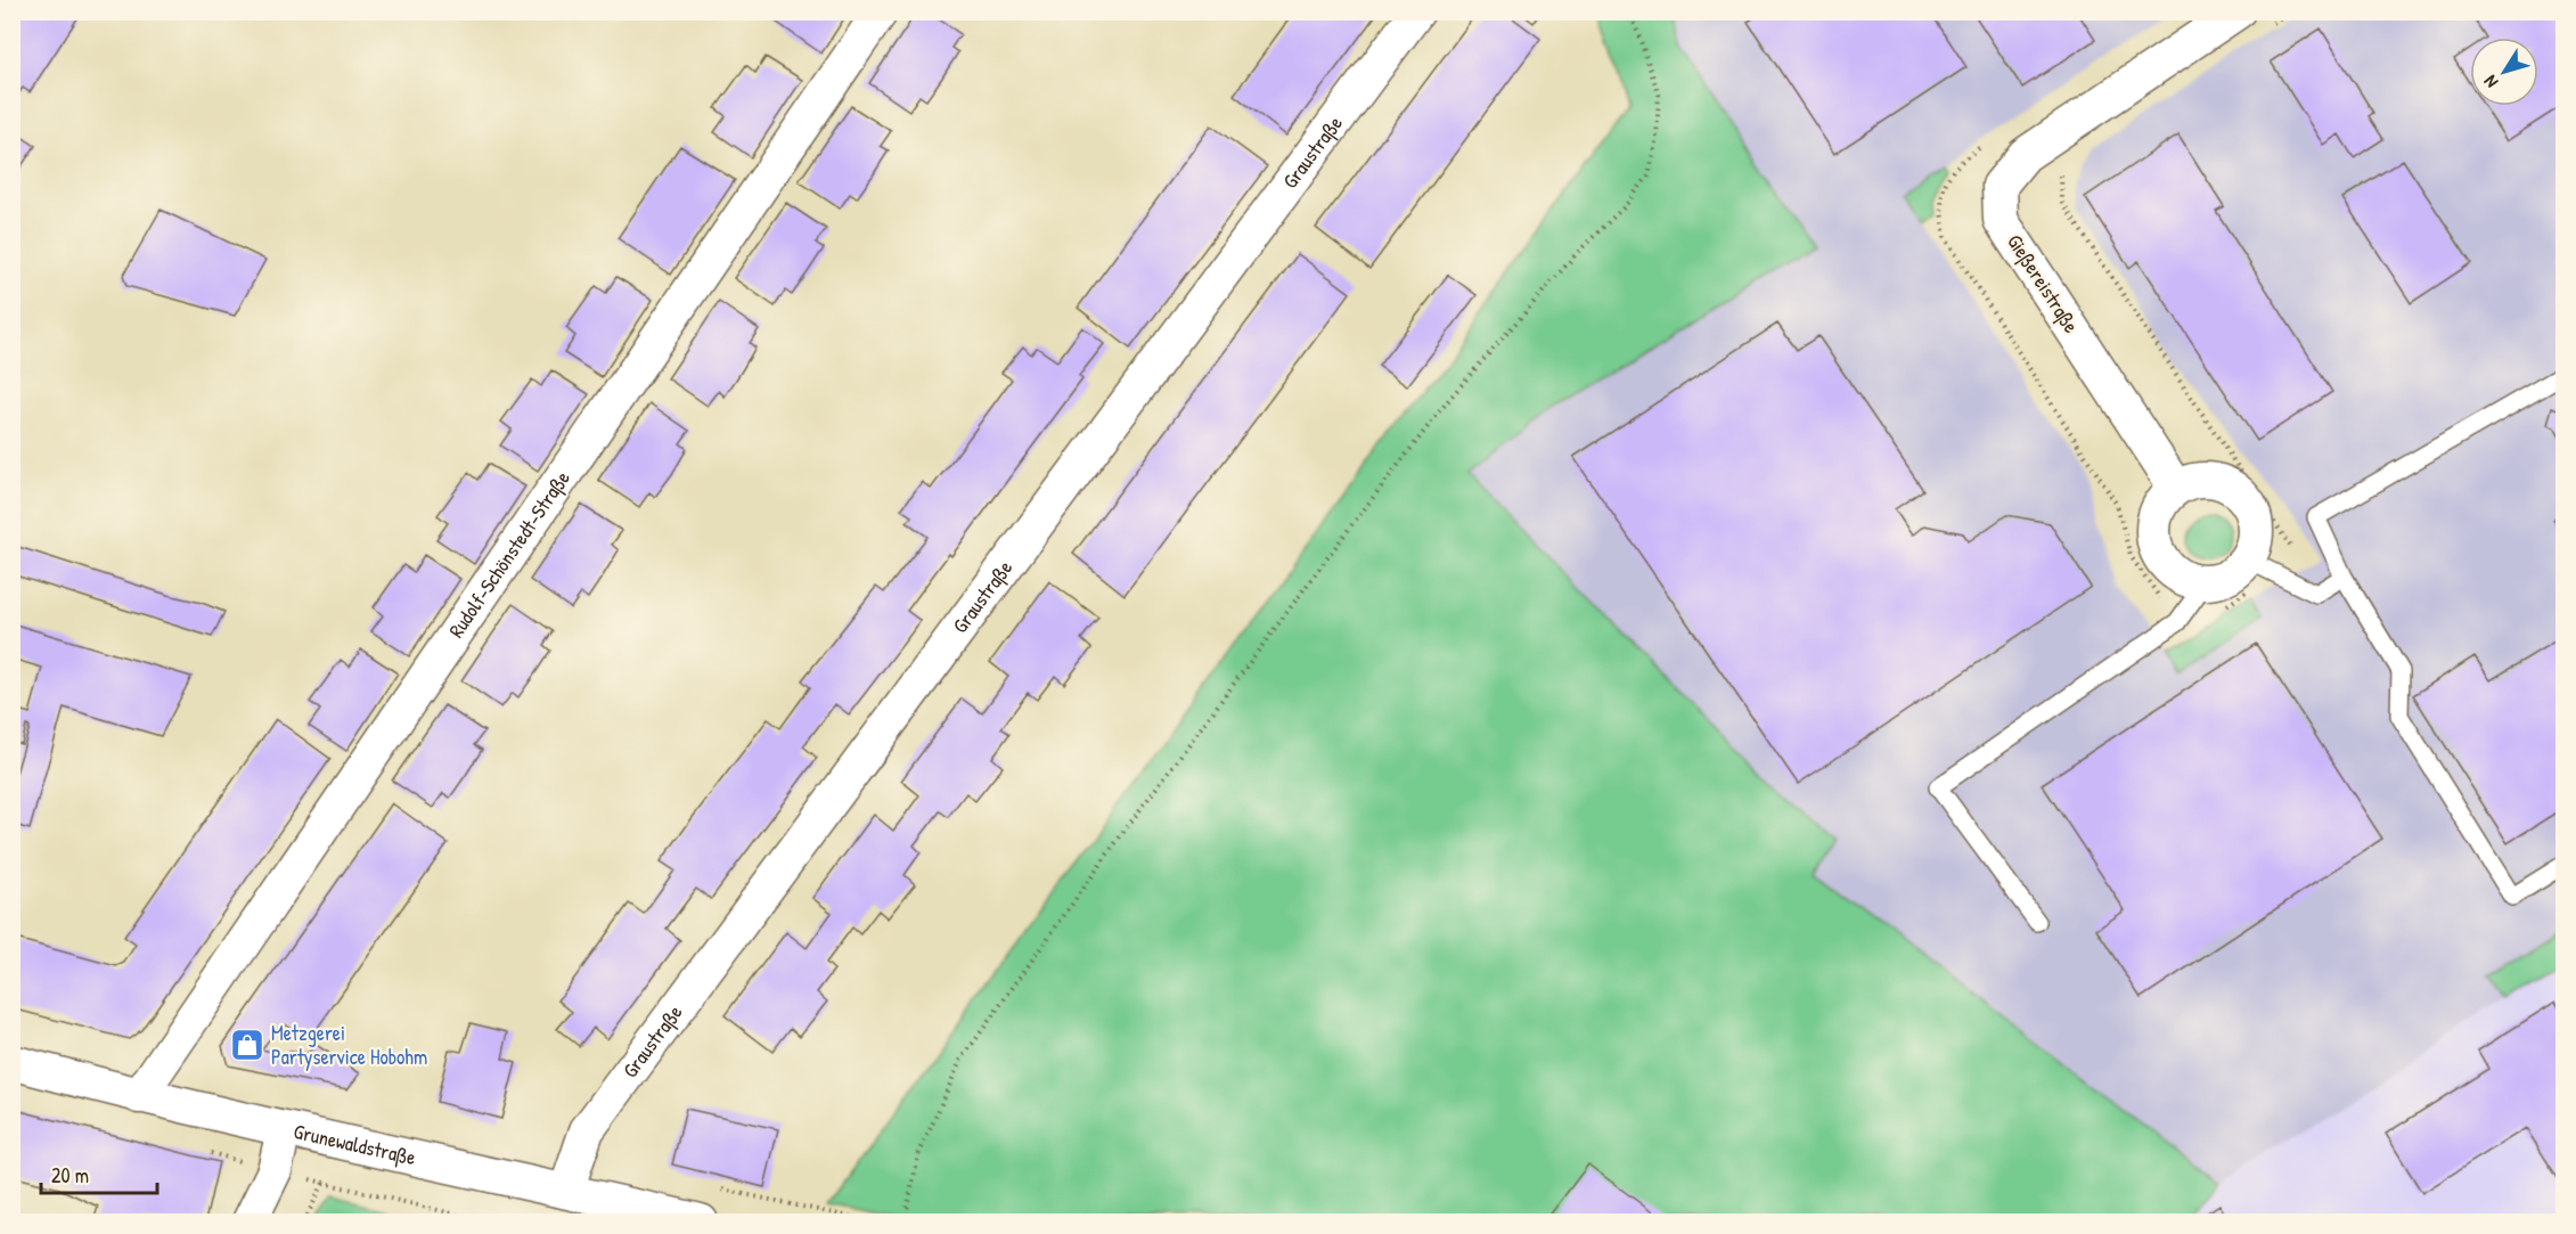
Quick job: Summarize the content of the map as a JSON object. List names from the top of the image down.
{
  "streets": {
    "street": [
      "Graustraße",
      "Gießereistraße",
      "Rudolf-Schönstedt-Straße",
      "Grunewaldstraße"
    ]
  },
  "crossings": [
    ["Graustraße", "Grunewaldstraße"],
    ["Rudolf-Schönstedt-Straße", "Grunewaldstraße"]
  ],
  "places": {
    "shop": ["Metzgerei Partyservice Hobohm"]
  },
  "scale_bar": "20 m",
  "north": "bottom left"
}
